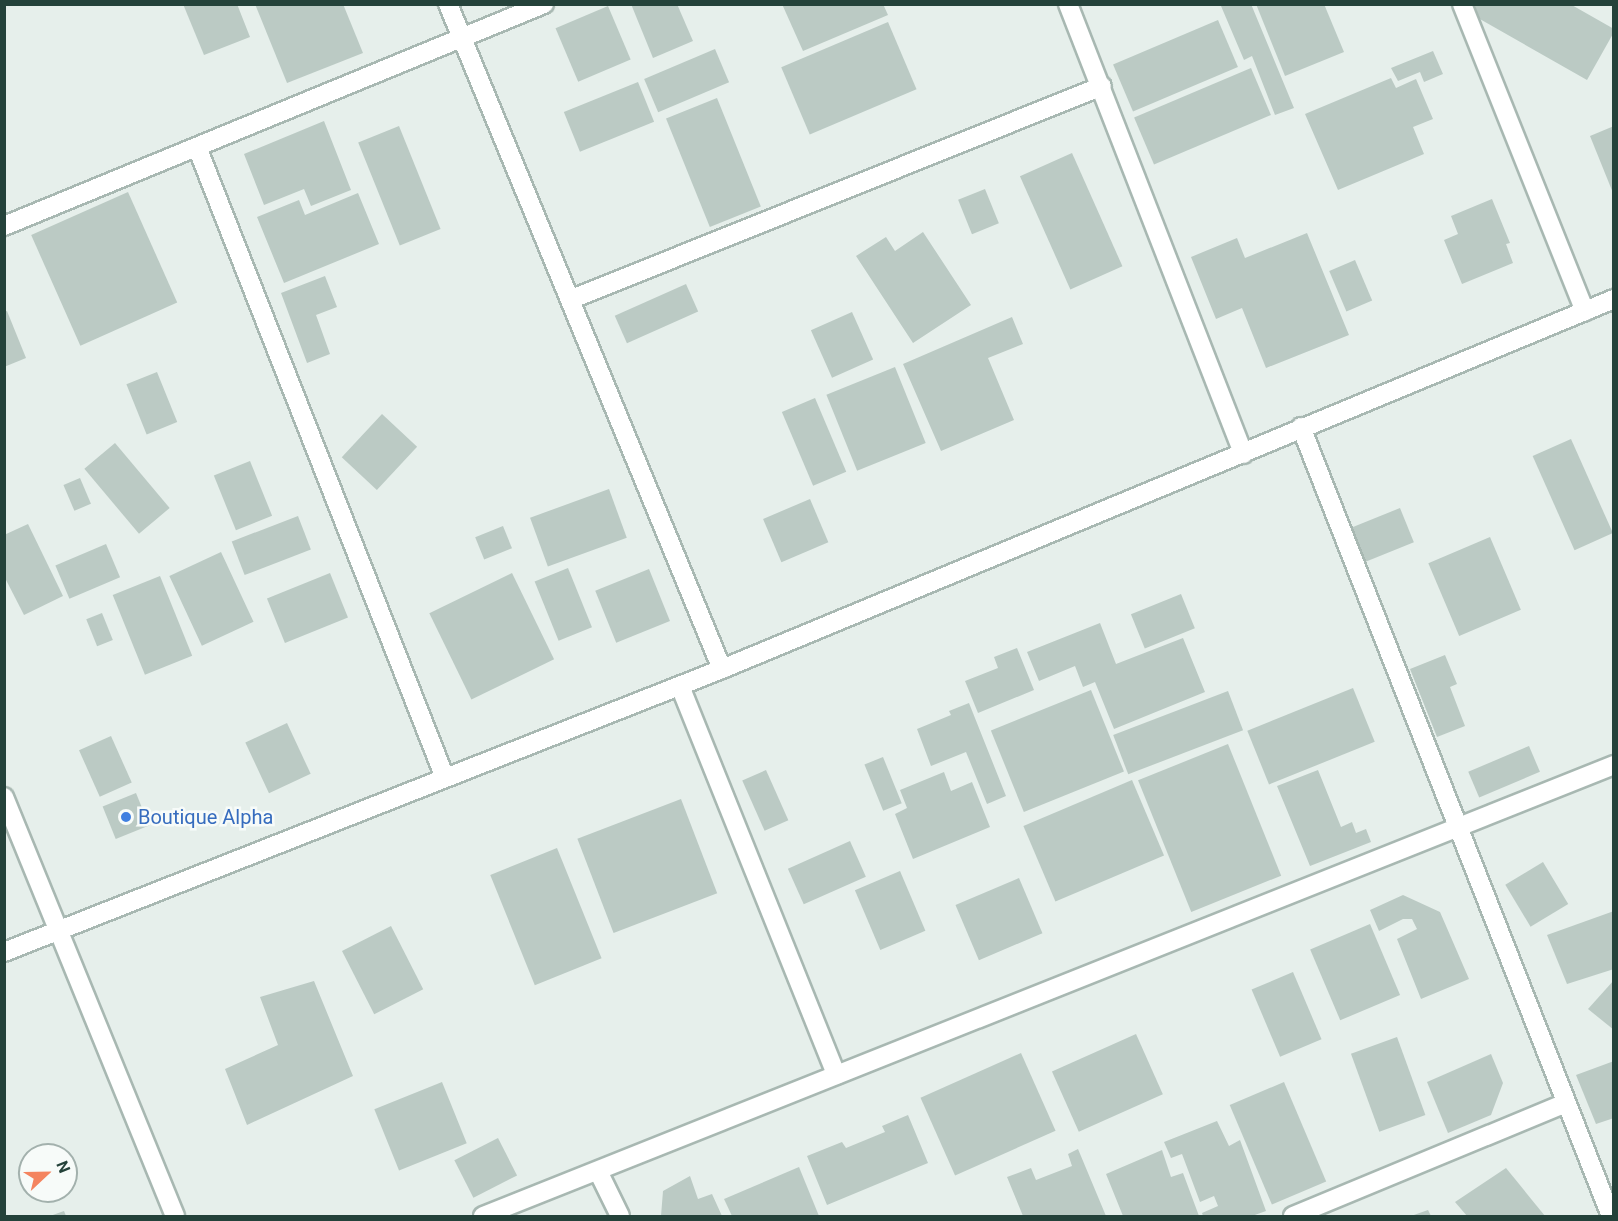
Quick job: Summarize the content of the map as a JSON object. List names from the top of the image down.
{
  "places": ["Boutique Alpha"],
  "north": "right"
}
